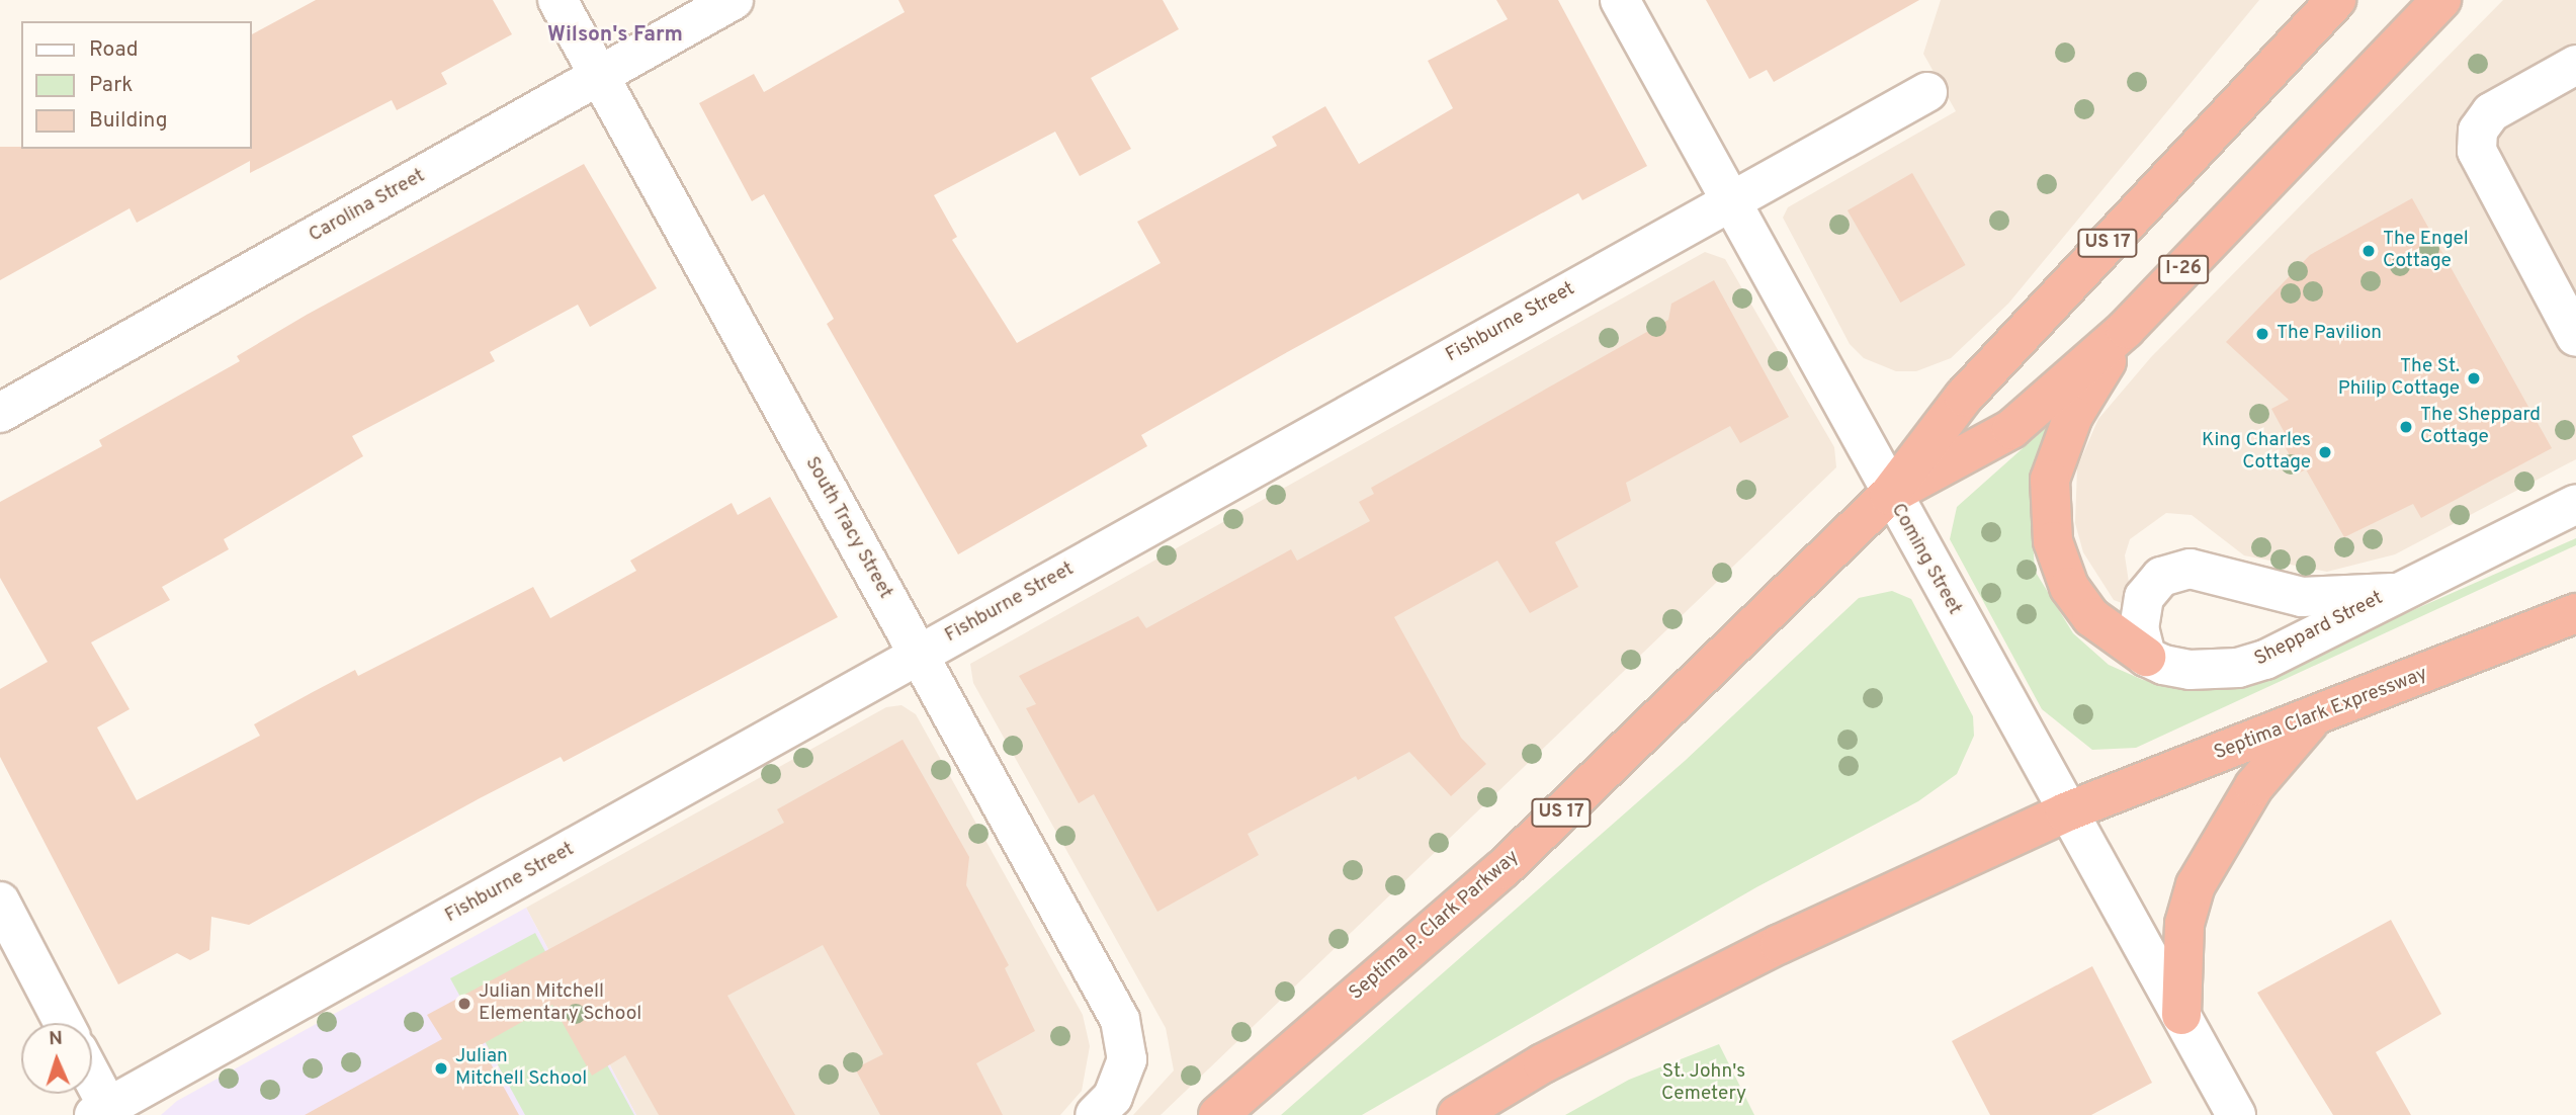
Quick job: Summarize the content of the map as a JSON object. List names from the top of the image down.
{
  "streets": {
    "highway": [
      "US 17",
      "I-26",
      "Septima Clark Expressway",
      "Septima P. Clark Parkway"
    ],
    "street": [
      "Carolina Street",
      "Fishburne Street",
      "South Tracy Street",
      "Coming Street",
      "Sheppard Street"
    ]
  },
  "crossings": [
    ["Carolina Street", "South Tracy Street"],
    ["US 17", "I-26"],
    ["US 17", "Coming Street"],
    ["US 17", "Septima P. Clark Parkway"],
    ["I-26", "Coming Street"],
    ["I-26", "Septima P. Clark Parkway"],
    ["Fishburne Street", "South Tracy Street"],
    ["Fishburne Street", "Coming Street"],
    ["Coming Street", "Septima Clark Expressway"],
    ["Coming Street", "Septima P. Clark Parkway"]
  ],
  "districts": ["Wilson's Farm"],
  "parks": ["St. John's Cemetery"],
  "places": [
    "The Engel Cottage",
    "The Pavilion",
    "The St. Philip Cottage",
    "The Sheppard Cottage",
    "King Charles Cottage",
    "Julian Mitchell Elementary School",
    "Julian Mitchell School"
  ],
  "legend": ["Road", "Park", "Building"],
  "north": "top"
}
